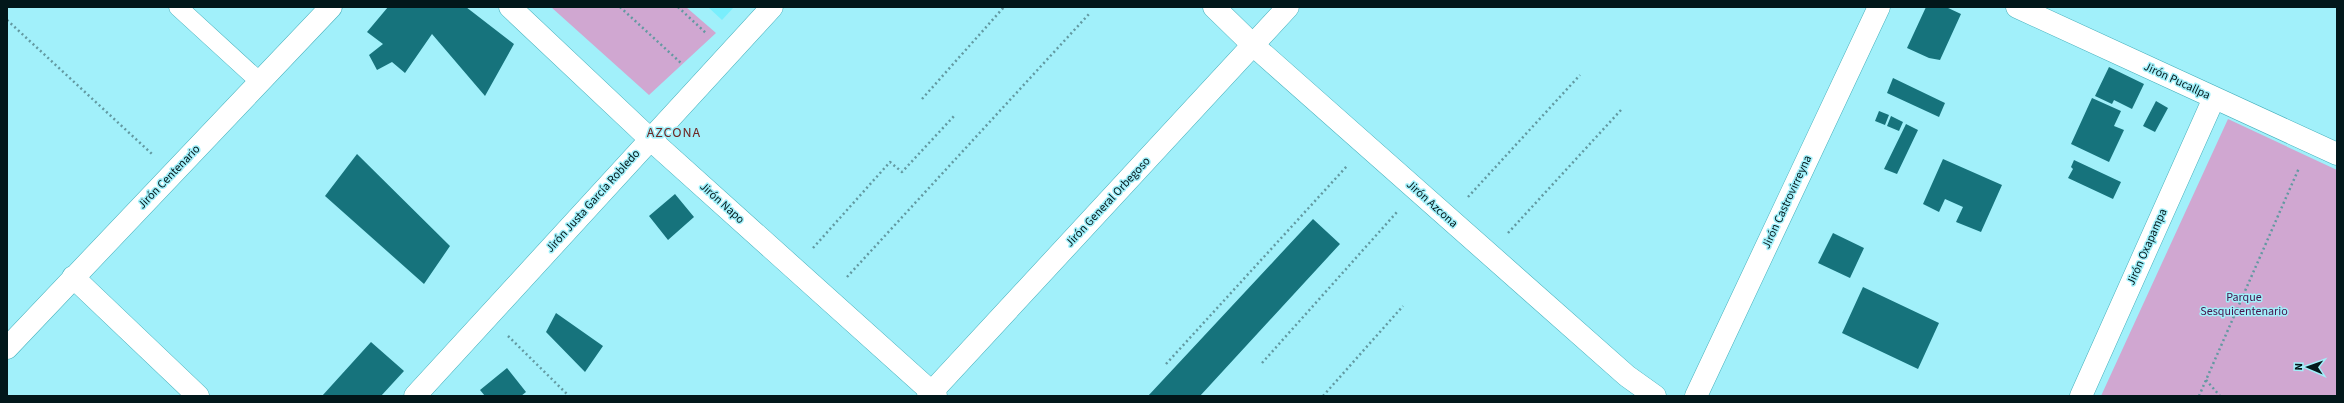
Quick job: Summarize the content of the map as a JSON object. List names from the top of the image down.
{
  "streets": {
    "street": [
      "Jirón Pucallpa",
      "Jirón Centenario",
      "Jirón Justa García Robledo",
      "Jirón General Orbegoso",
      "Jirón Castrovirreyna",
      "Jirón Napo",
      "Jirón Azcona",
      "Jirón Oxapampa"
    ]
  },
  "crossings": [
    ["Jirón Pucallpa", "Jirón Oxapampa"],
    ["Jirón Justa García Robledo", "Jirón Napo"],
    ["Jirón General Orbegoso", "Jirón Napo"],
    ["Jirón General Orbegoso", "Jirón Azcona"]
  ],
  "districts": ["AZCONA"],
  "parks": ["Parque Sesquicentenario"],
  "north": "left"
}
